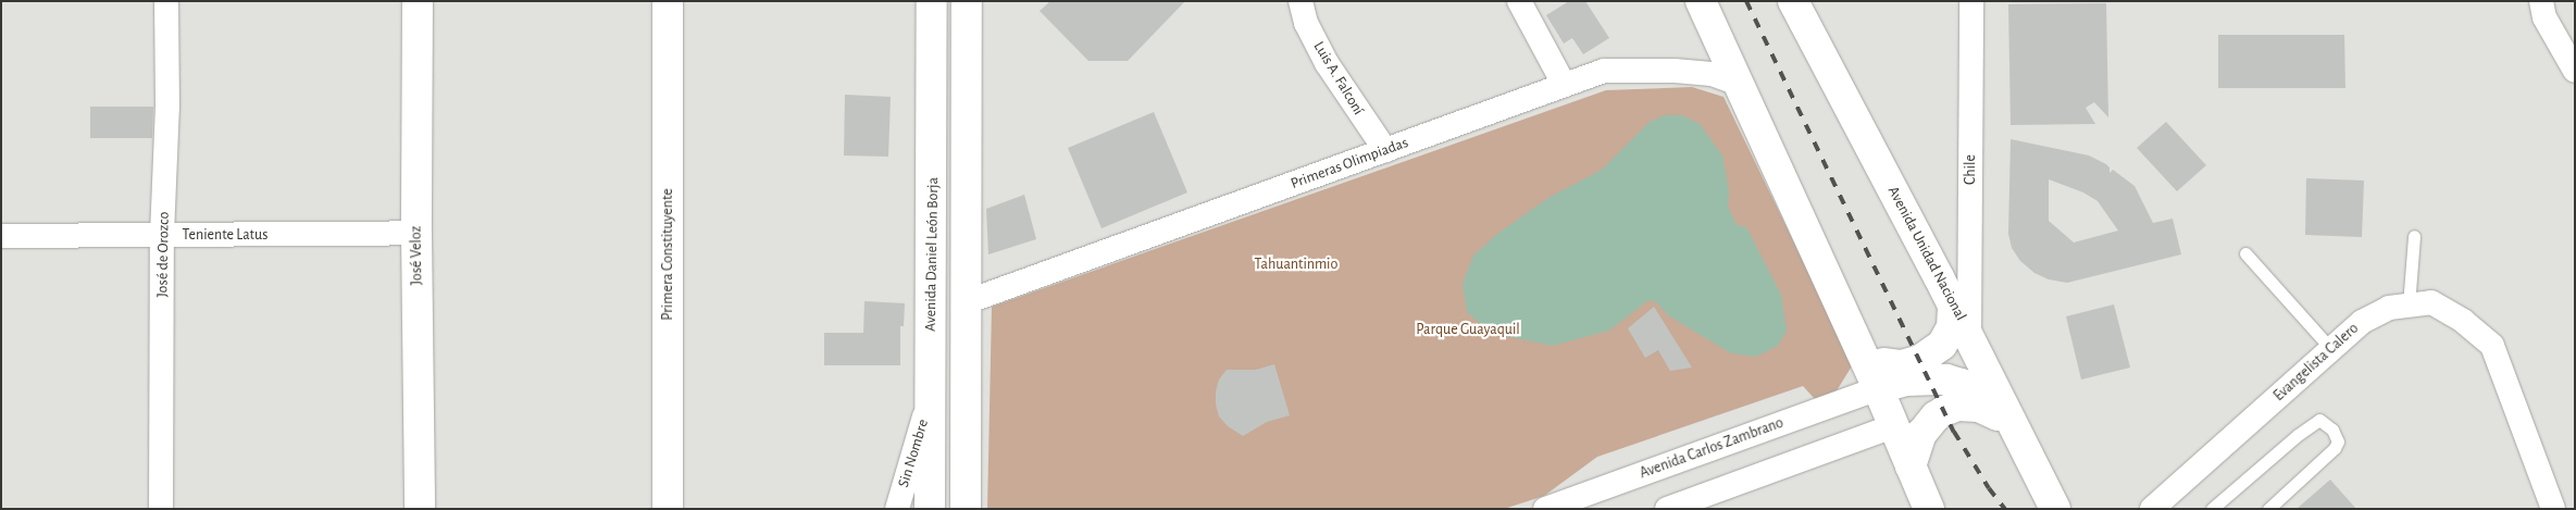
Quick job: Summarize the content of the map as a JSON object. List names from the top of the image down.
{
  "streets": {
    "street": [
      "Luis A. Falconí",
      "Primeras Olimpiadas",
      "Chile",
      "Teniente Latus",
      "Avenida Unidad Nacional",
      "José de Orozco",
      "Primera Constituyente",
      "Avenida Daniel León Borja",
      "José Veloz",
      "Evangelista Calero",
      "Avenida Carlos Zambrano",
      "Sin Nombre"
    ]
  },
  "crossings": [
    ["Luis A. Falconí", "Primeras Olimpiadas"],
    ["Chile", "Avenida Unidad Nacional"],
    ["Teniente Latus", "José de Orozco"],
    ["Teniente Latus", "José Veloz"],
    ["Avenida Daniel León Borja", "Sin Nombre"]
  ],
  "parks": ["Tahuantinmio", "Parque Guayaquil"]
}
